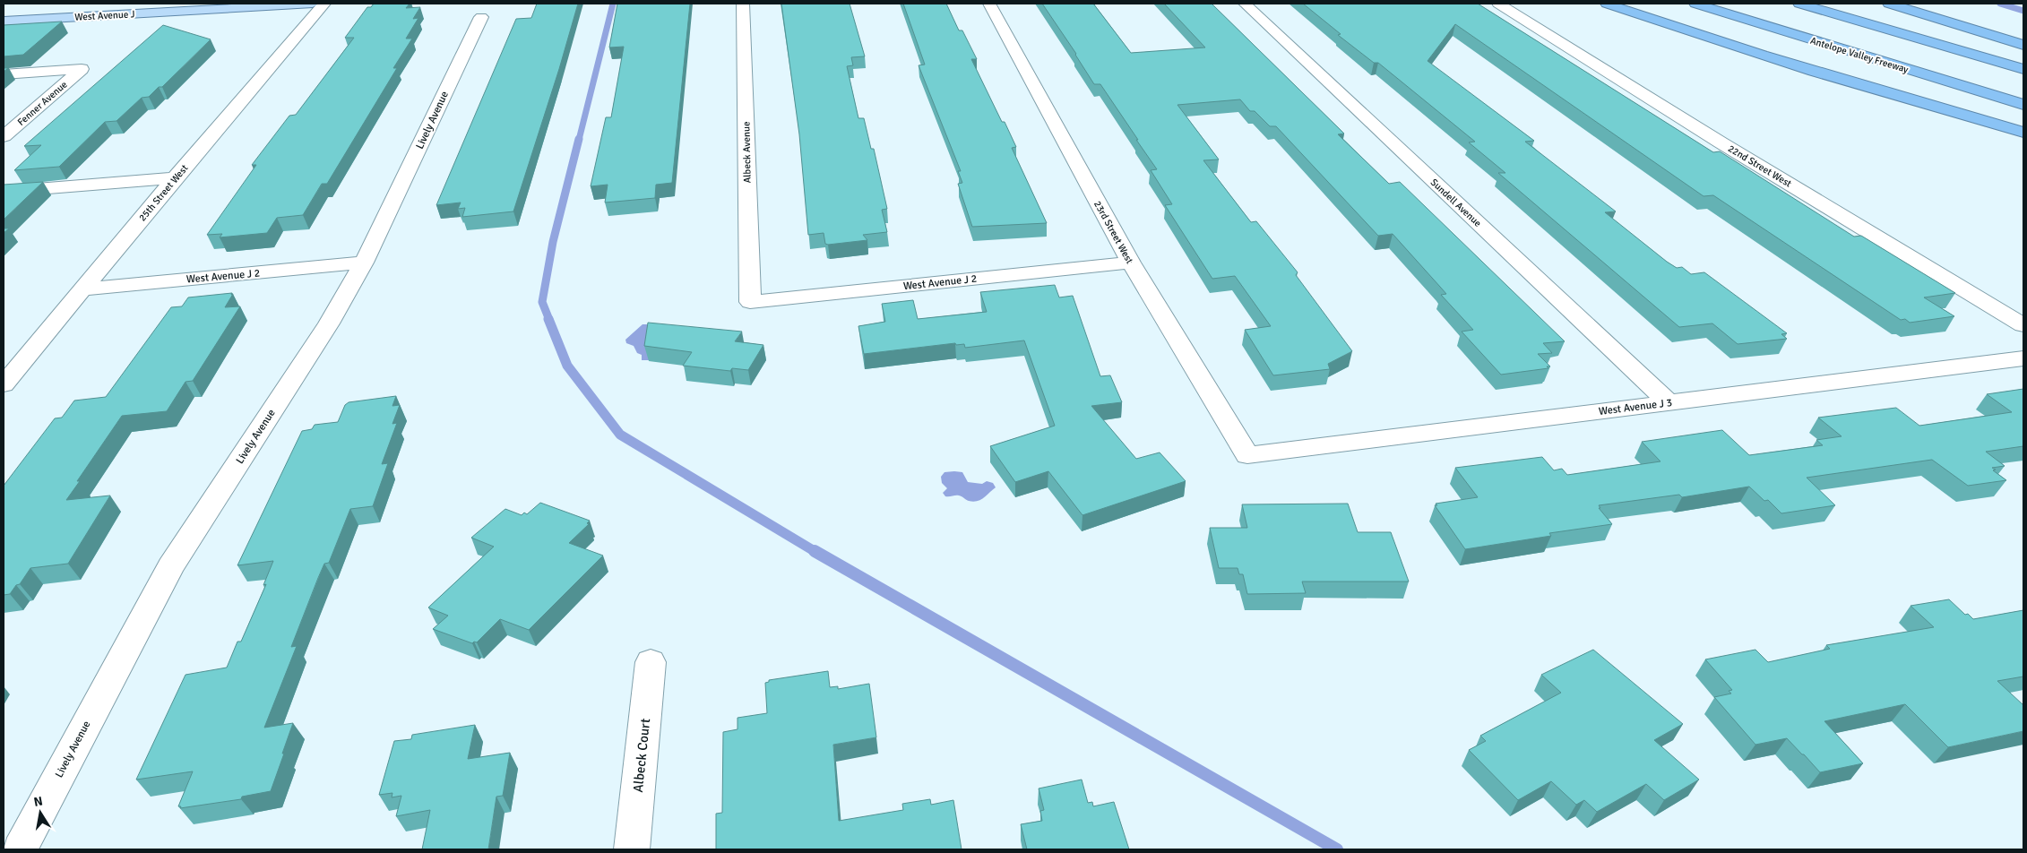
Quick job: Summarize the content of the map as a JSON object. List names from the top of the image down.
{
  "streets": {
    "highway": ["Antelope Valley Freeway"],
    "main road": ["West Avenue J"],
    "street": [
      "Fenner Avenue",
      "Lively Avenue",
      "Albeck Avenue",
      "22nd Street West",
      "25th Street West",
      "Sundell Avenue",
      "23rd Street West",
      "West Avenue J 2",
      "West Avenue J 3",
      "Albeck Court"
    ]
  },
  "crossings": [
    ["Lively Avenue", "West Avenue J 2"],
    ["Albeck Avenue", "West Avenue J 2"],
    ["25th Street West", "West Avenue J 2"],
    ["Sundell Avenue", "West Avenue J 3"],
    ["23rd Street West", "West Avenue J 2"],
    ["23rd Street West", "West Avenue J 3"]
  ],
  "north": "top"
}
